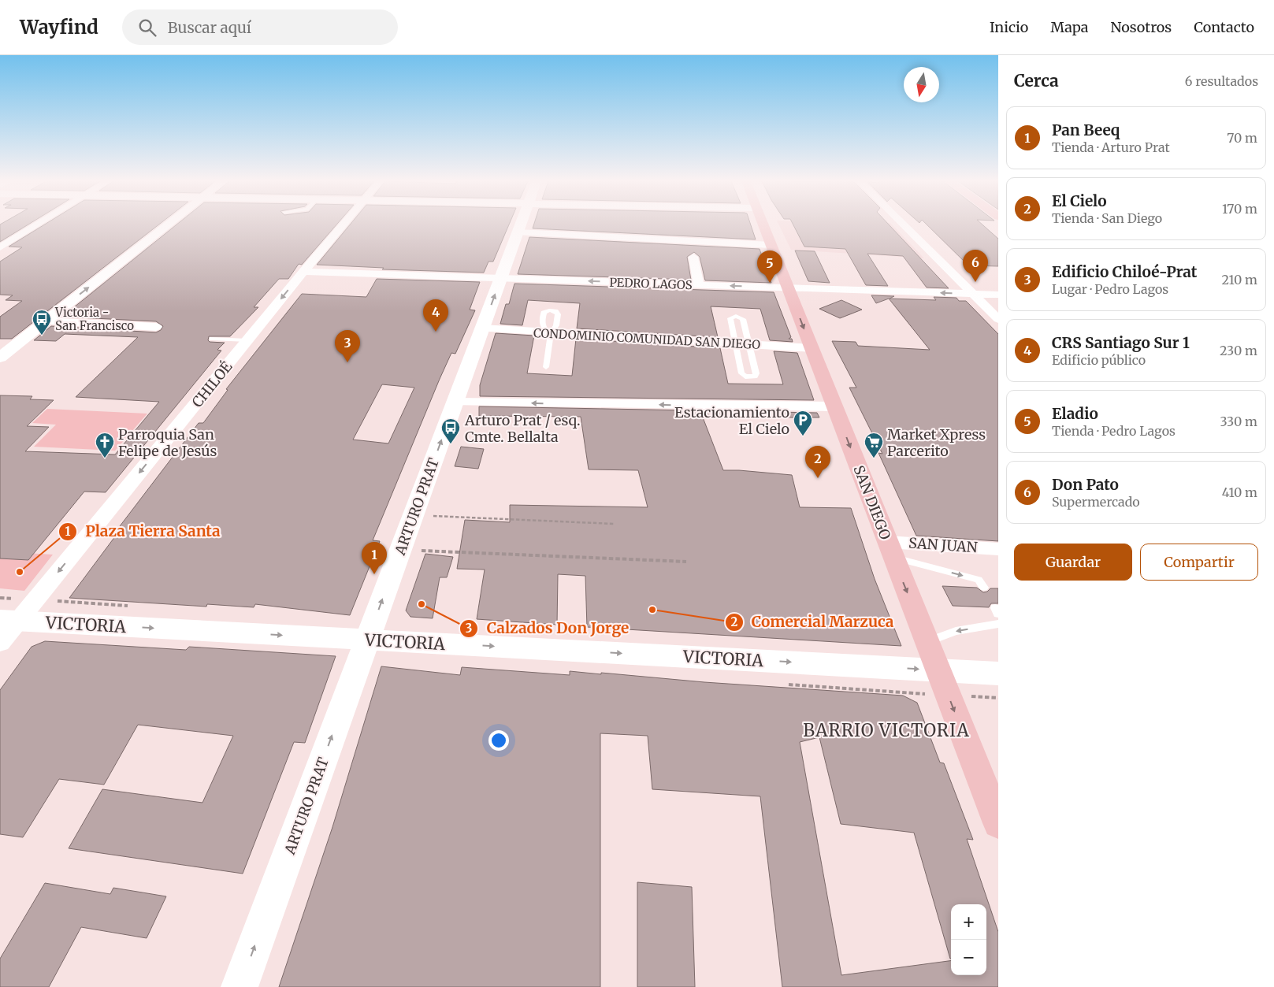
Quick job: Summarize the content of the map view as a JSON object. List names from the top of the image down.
{
  "streets": {
    "main road": ["SAN DIEGO"],
    "street": [
      "PEDRO LAGOS",
      "CONDOMINIO COMUNIDAD SAN DIEGO",
      "CHILOÉ",
      "ARTURO PRAT",
      "SAN JUAN",
      "VICTORIA"
    ]
  },
  "crossings": [
    ["PEDRO LAGOS", "CHILOÉ"],
    ["PEDRO LAGOS", "SAN DIEGO"],
    ["PEDRO LAGOS", "ARTURO PRAT"],
    ["CONDOMINIO COMUNIDAD SAN DIEGO", "SAN DIEGO"],
    ["CONDOMINIO COMUNIDAD SAN DIEGO", "ARTURO PRAT"],
    ["CHILOÉ", "VICTORIA"],
    ["SAN DIEGO", "SAN JUAN"],
    ["SAN DIEGO", "VICTORIA"],
    ["ARTURO PRAT", "VICTORIA"]
  ],
  "one_way": [
    "CHILOÉ",
    "SAN DIEGO",
    "ARTURO PRAT",
    "VICTORIA"
  ],
  "districts": ["BARRIO VICTORIA"],
  "places": {
    "bus stop": ["Victoria - San Francisco", "Arturo Prat / esq. Cmte. Bellalta"],
    "parking": ["Estacionamiento El Cielo"],
    "church": ["Parroquia San Felipe de Jesús"],
    "supermarket": ["Market Xpress Parcerito"],
    "other": ["Plaza Tierra Santa", "Calzados Don Jorge", "Comercial Marzuca"]
  },
  "north": "bottom",
  "page": {
    "header": "Wayfind",
    "search": "Buscar aquí",
    "nav": [
      "Inicio",
      "Mapa",
      "Nosotros",
      "Contacto"
    ],
    "heading": ["Cerca", "6 resultados"],
    "list": [
      {
        "mark": "1",
        "name": "Pan Beeq",
        "note": "Tienda · Arturo Prat",
        "value": "70 m"
      },
      {
        "mark": "2",
        "name": "El Cielo",
        "note": "Tienda · San Diego",
        "value": "170 m"
      },
      {
        "mark": "3",
        "name": "Edificio Chiloé-Prat",
        "note": "Lugar · Pedro Lagos",
        "value": "210 m"
      },
      {
        "mark": "4",
        "name": "CRS Santiago Sur 1",
        "note": "Edificio público",
        "value": "230 m"
      },
      {
        "mark": "5",
        "name": "Eladio",
        "note": "Tienda · Pedro Lagos",
        "value": "330 m"
      },
      {
        "mark": "6",
        "name": "Don Pato",
        "note": "Supermercado",
        "value": "410 m"
      }
    ],
    "pins": [
      "6",
      "5",
      "4",
      "3",
      "2",
      "1"
    ],
    "buttons": ["Guardar", "Compartir"],
    "map_buttons": ["+", "−"]
  }
}
